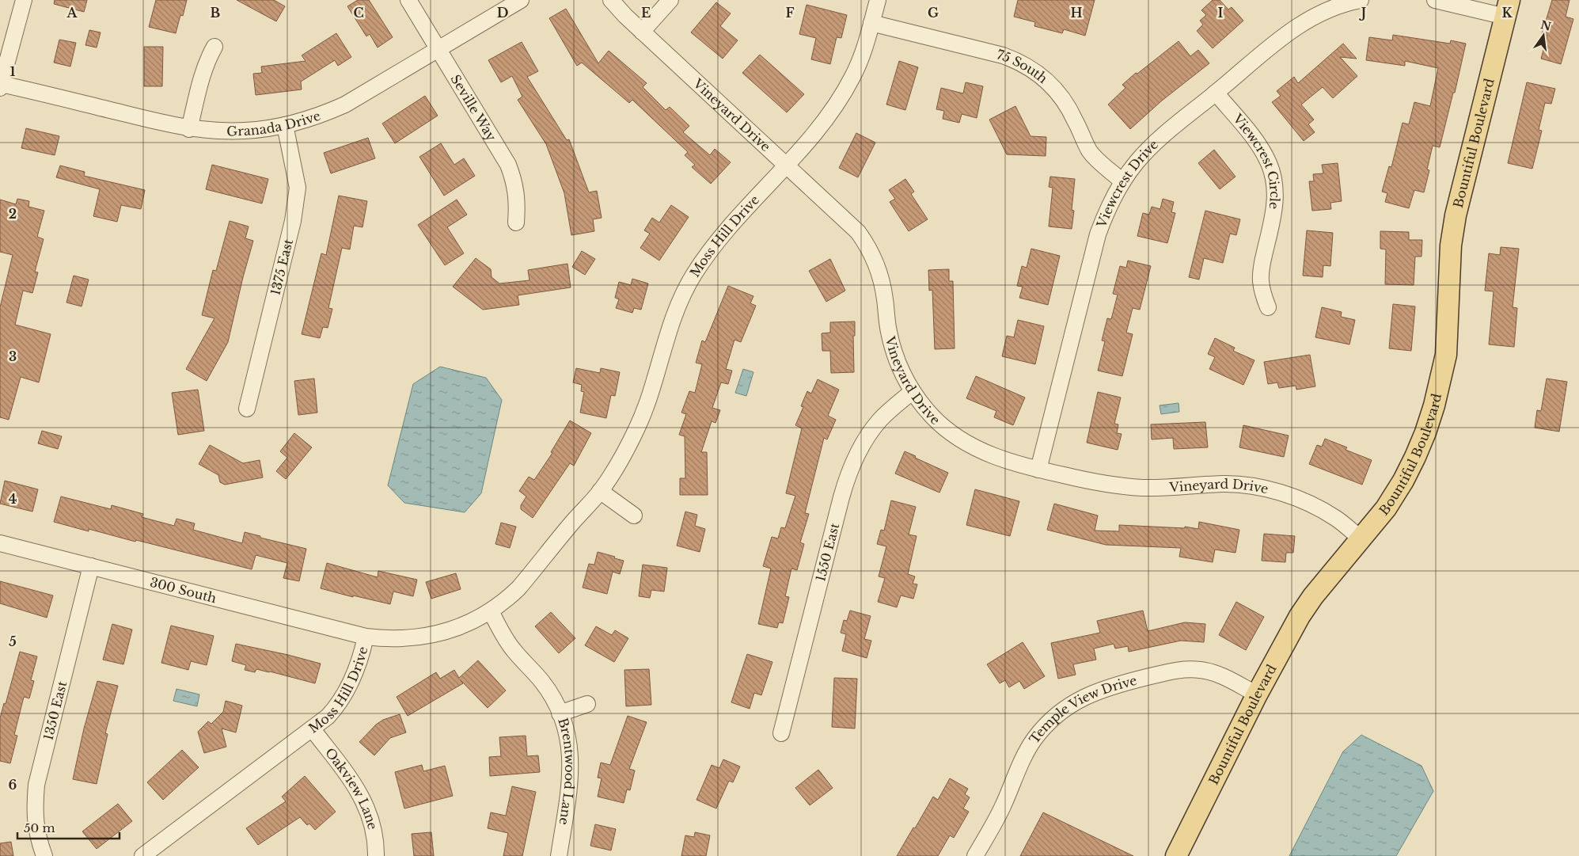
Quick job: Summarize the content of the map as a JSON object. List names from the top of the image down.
{
  "streets": {
    "main road": ["Bountiful Boulevard"],
    "street": [
      "75 South",
      "Seville Way",
      "Vineyard Drive",
      "Granada Drive",
      "Viewcrest Circle",
      "Viewcrest Drive",
      "Moss Hill Drive",
      "1375 East",
      "1550 East",
      "300 South",
      "1350 East",
      "Temple View Drive",
      "Brentwood Lane",
      "Oakview Lane"
    ]
  },
  "crossings": [
    ["75 South", "Viewcrest Drive"],
    ["75 South", "Moss Hill Drive"],
    ["Seville Way", "Granada Drive"],
    ["Vineyard Drive", "Bountiful Boulevard"],
    ["Vineyard Drive", "Viewcrest Drive"],
    ["Vineyard Drive", "Moss Hill Drive"],
    ["Vineyard Drive", "1550 East"],
    ["Granada Drive", "1375 East"],
    ["Bountiful Boulevard", "Temple View Drive"],
    ["Viewcrest Circle", "Viewcrest Drive"],
    ["Moss Hill Drive", "300 South"],
    ["Moss Hill Drive", "Brentwood Lane"],
    ["Moss Hill Drive", "Oakview Lane"],
    ["300 South", "1350 East"]
  ],
  "scale_bar": "50 m",
  "north": "top",
  "grid": {
    "columns": [
      "A",
      "B",
      "C",
      "D",
      "E",
      "F",
      "G",
      "H",
      "I",
      "J",
      "K"
    ],
    "rows": [
      "1",
      "2",
      "3",
      "4",
      "5",
      "6"
    ]
  }
}
